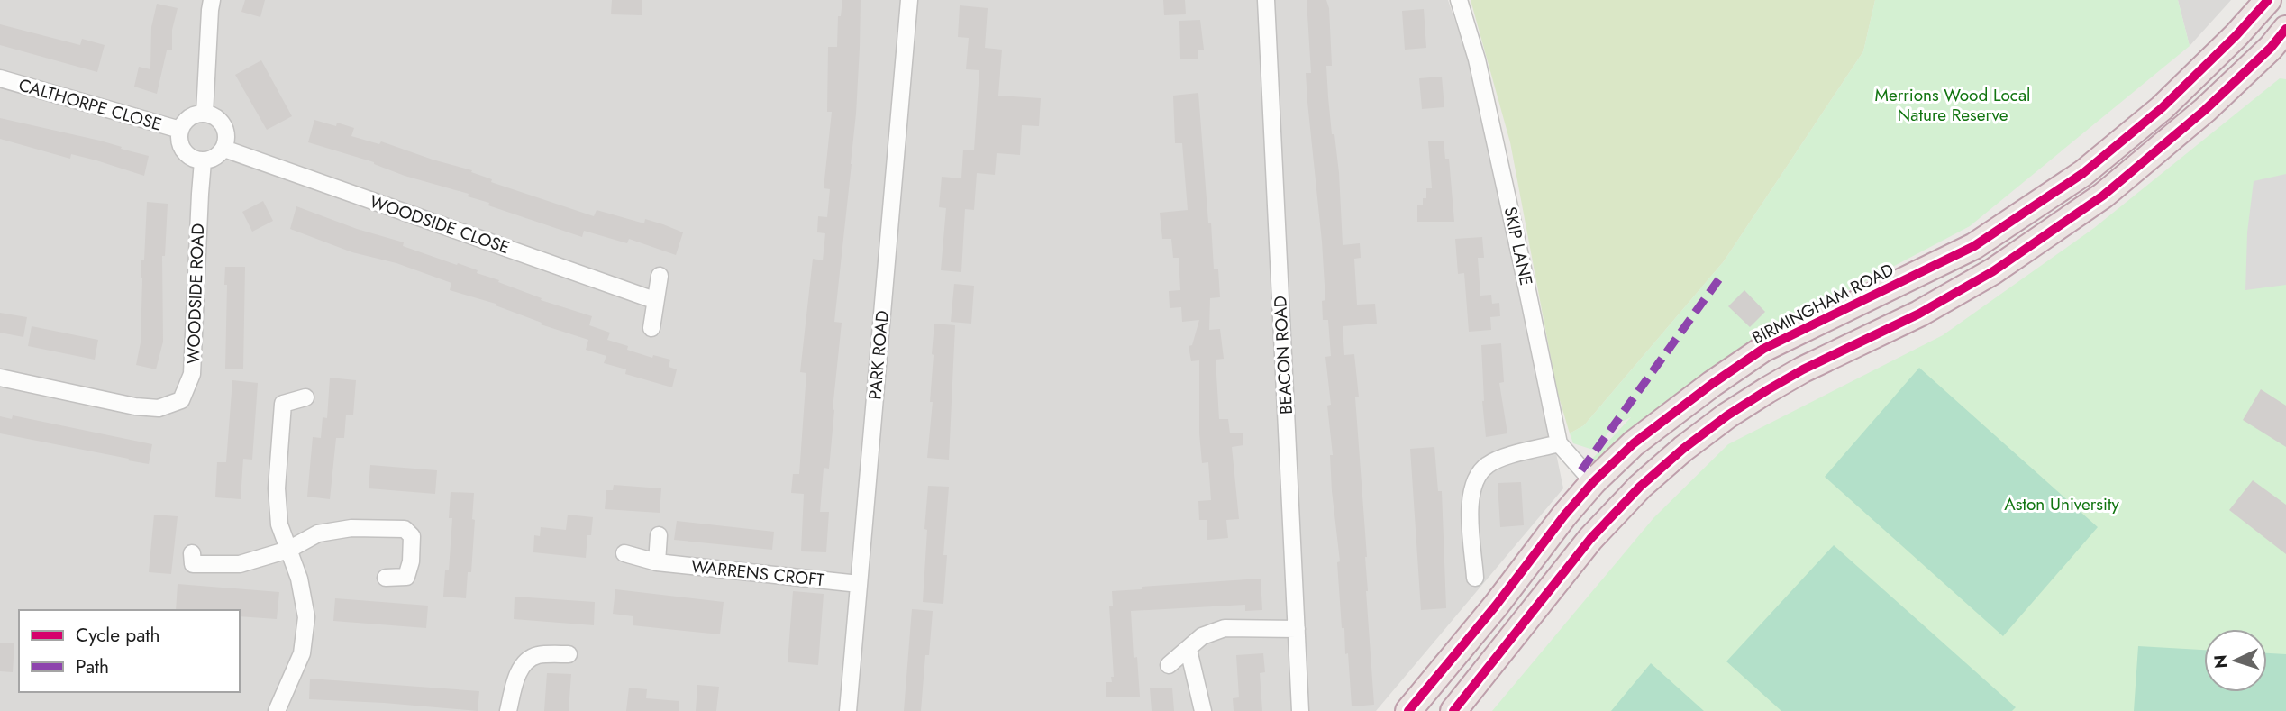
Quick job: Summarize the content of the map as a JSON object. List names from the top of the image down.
{
  "streets": {
    "highway": ["BIRMINGHAM ROAD"],
    "street": [
      "CALTHORPE CLOSE",
      "WOODSIDE CLOSE",
      "SKIP LANE",
      "WOODSIDE ROAD",
      "PARK ROAD",
      "BEACON ROAD",
      "WARRENS CROFT"
    ]
  },
  "crossings": [
    ["CALTHORPE CLOSE", "WOODSIDE CLOSE"],
    ["CALTHORPE CLOSE", "WOODSIDE ROAD"],
    ["WOODSIDE CLOSE", "WOODSIDE ROAD"],
    ["SKIP LANE", "BIRMINGHAM ROAD"],
    ["PARK ROAD", "WARRENS CROFT"]
  ],
  "parks": ["Merrions Wood Local Nature Reserve", "Aston University"],
  "legend": ["Cycle path", "Path"],
  "north": "left"
}
